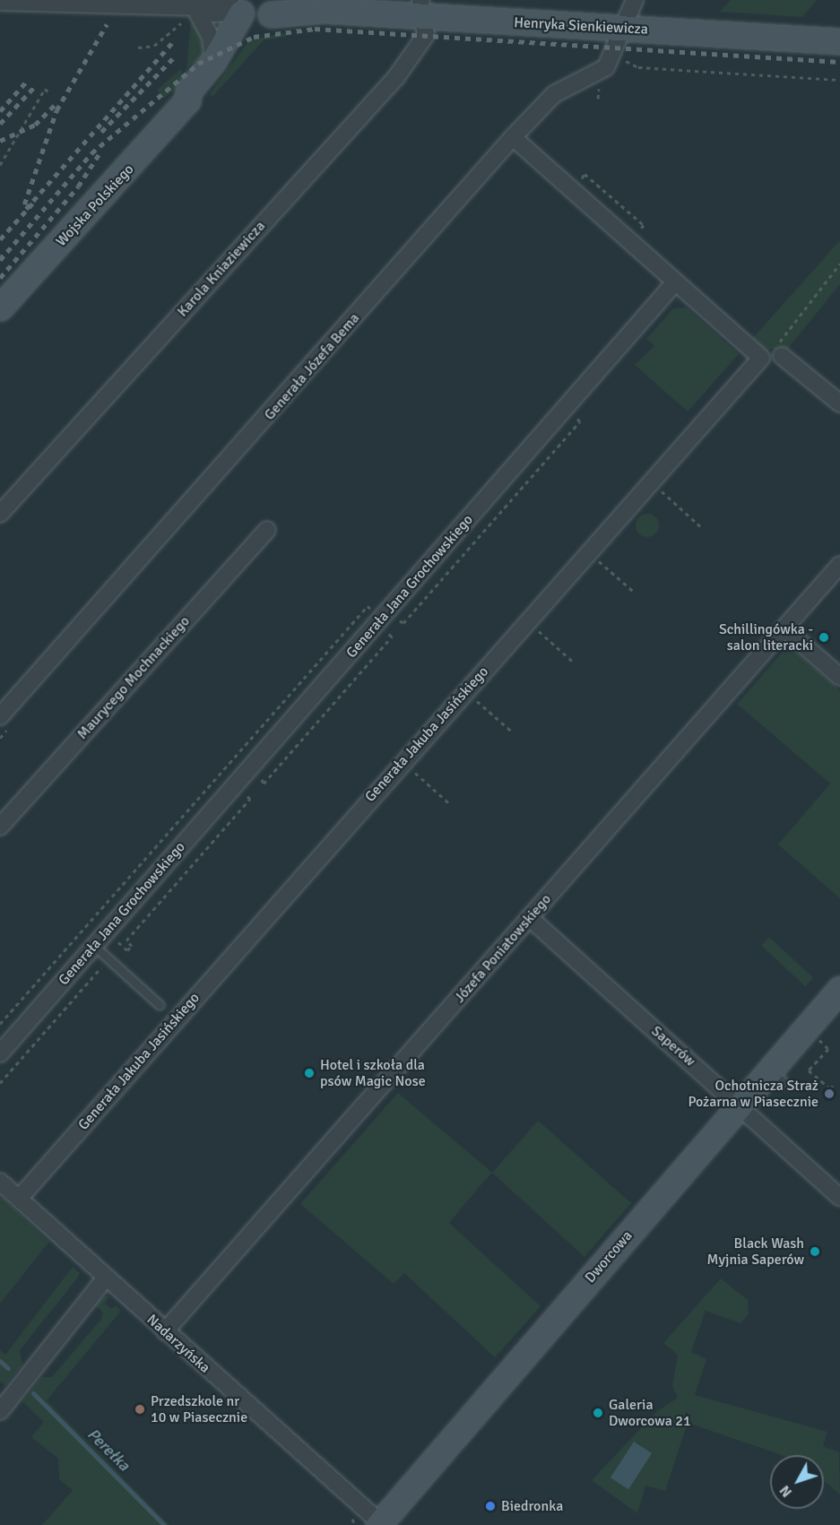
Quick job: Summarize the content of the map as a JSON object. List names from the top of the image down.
{
  "streets": {
    "street": [
      "Henryka Sienkiewicza",
      "Wojska Polskiego",
      "Karola Kniaziewicza",
      "Generała Józefa Bema",
      "Generała Jana Grochowskiego",
      "Maurycego Mochnackiego",
      "Generała Jakuba Jasińskiego",
      "Józefa Poniatowskiego",
      "Saperów",
      "Dworcowa",
      "Nadarzyńska"
    ]
  },
  "crossings": [
    ["Henryka Sienkiewicza", "Wojska Polskiego"],
    ["Henryka Sienkiewicza", "Karola Kniaziewicza"],
    ["Henryka Sienkiewicza", "Generała Józefa Bema"],
    ["Generała Jana Grochowskiego", "Generała Jakuba Jasińskiego"],
    ["Generała Jakuba Jasińskiego", "Nadarzyńska"],
    ["Józefa Poniatowskiego", "Saperów"],
    ["Józefa Poniatowskiego", "Nadarzyńska"],
    ["Saperów", "Dworcowa"],
    ["Dworcowa", "Nadarzyńska"]
  ],
  "water": ["Perełka"],
  "places": [
    "Schillingówka - salon literacki",
    "Hotel i szkoła dla psów Magic Nose",
    "Ochotnicza Straż Pożarna w Piasecznie",
    "Black Wash Myjnia Saperów",
    "Przedszkole nr 10 w Piasecznie",
    "Galeria Dworcowa 21",
    "Biedronka"
  ],
  "north": "bottom left"
}
